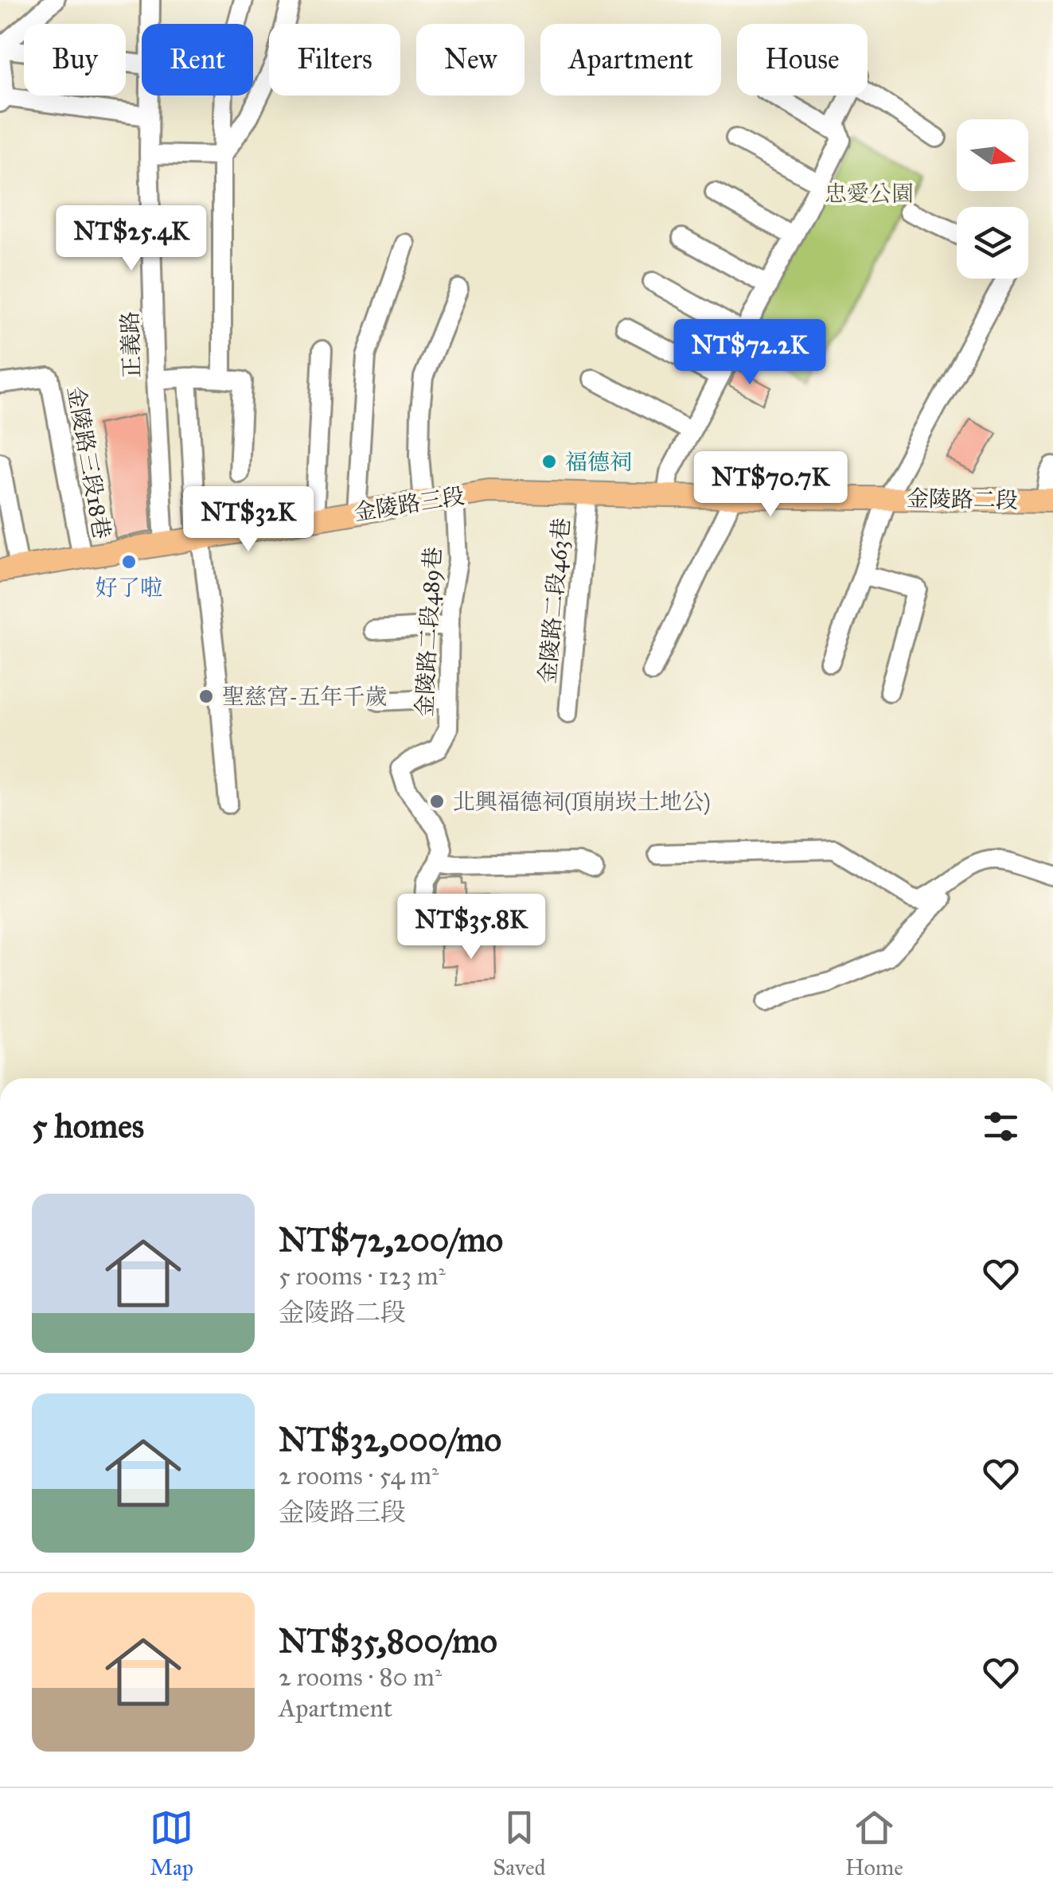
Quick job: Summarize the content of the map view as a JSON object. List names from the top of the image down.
{
  "streets": {
    "main road": ["金陵路二段", "金陵路三段"],
    "street": [
      "正義路",
      "金陵路三段18巷",
      "金陵路二段463巷",
      "金陵路二段489巷"
    ]
  },
  "crossings": [
    ["正義路", "金陵路三段"],
    ["金陵路三段18巷", "金陵路三段"],
    ["金陵路二段", "金陵路三段"],
    ["金陵路二段", "金陵路二段463巷"],
    ["金陵路三段", "金陵路二段489巷"]
  ],
  "parks": ["忠愛公園"],
  "places": [
    "福德祠",
    "好了啦",
    "聖慈宮-五年千歲",
    "北興福德祠(頂崩崁土地公)"
  ],
  "north": "right",
  "page": {
    "chip": [
      "Buy",
      "Rent",
      "Filters",
      "New",
      "Apartment",
      "House"
    ],
    "price": [
      "NT$25.4K",
      "NT$72.2K",
      "NT$70.7K",
      "NT$32K",
      "NT$35.8K"
    ],
    "heading": "5 homes",
    "list": [
      {
        "name": "NT$72,200/mo",
        "note": "5 rooms · 123 m² · 金陵路二段"
      },
      {
        "name": "NT$32,000/mo",
        "note": "2 rooms · 54 m² · 金陵路三段"
      },
      {
        "name": "NT$35,800/mo",
        "note": "2 rooms · 80 m² · Apartment"
      }
    ],
    "tabs": ["Map", "Saved", "Home"]
  }
}
